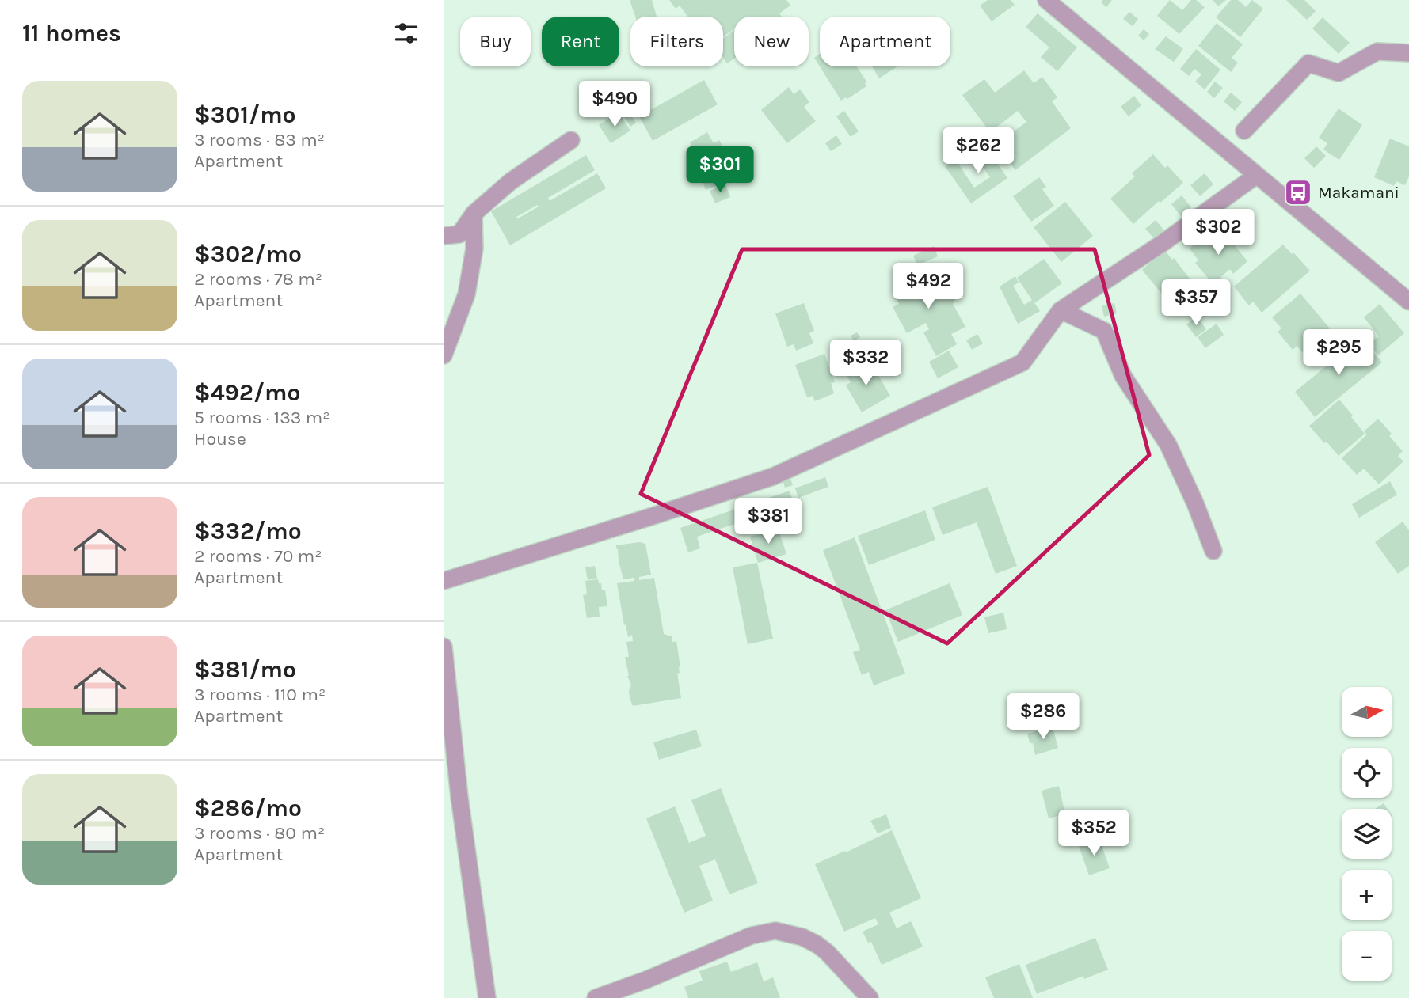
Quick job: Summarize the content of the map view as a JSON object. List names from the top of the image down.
{
  "places": {
    "bus stop": ["Makamani"]
  },
  "north": "right",
  "page": {
    "heading": "11 homes",
    "chip": [
      "Buy",
      "Rent",
      "Filters",
      "New",
      "Apartment"
    ],
    "list": [
      {
        "name": "$301/mo",
        "note": "3 rooms · 83 m² · Apartment"
      },
      {
        "name": "$302/mo",
        "note": "2 rooms · 78 m² · Apartment"
      },
      {
        "name": "$492/mo",
        "note": "5 rooms · 133 m² · House"
      },
      {
        "name": "$332/mo",
        "note": "2 rooms · 70 m² · Apartment"
      },
      {
        "name": "$381/mo",
        "note": "3 rooms · 110 m² · Apartment"
      },
      {
        "name": "$286/mo",
        "note": "3 rooms · 80 m² · Apartment"
      }
    ],
    "price": [
      "$490",
      "$262",
      "$301",
      "$302",
      "$492",
      "$357",
      "$295",
      "$332",
      "$381",
      "$286",
      "$352"
    ],
    "map_buttons": ["+", "−"]
  }
}
